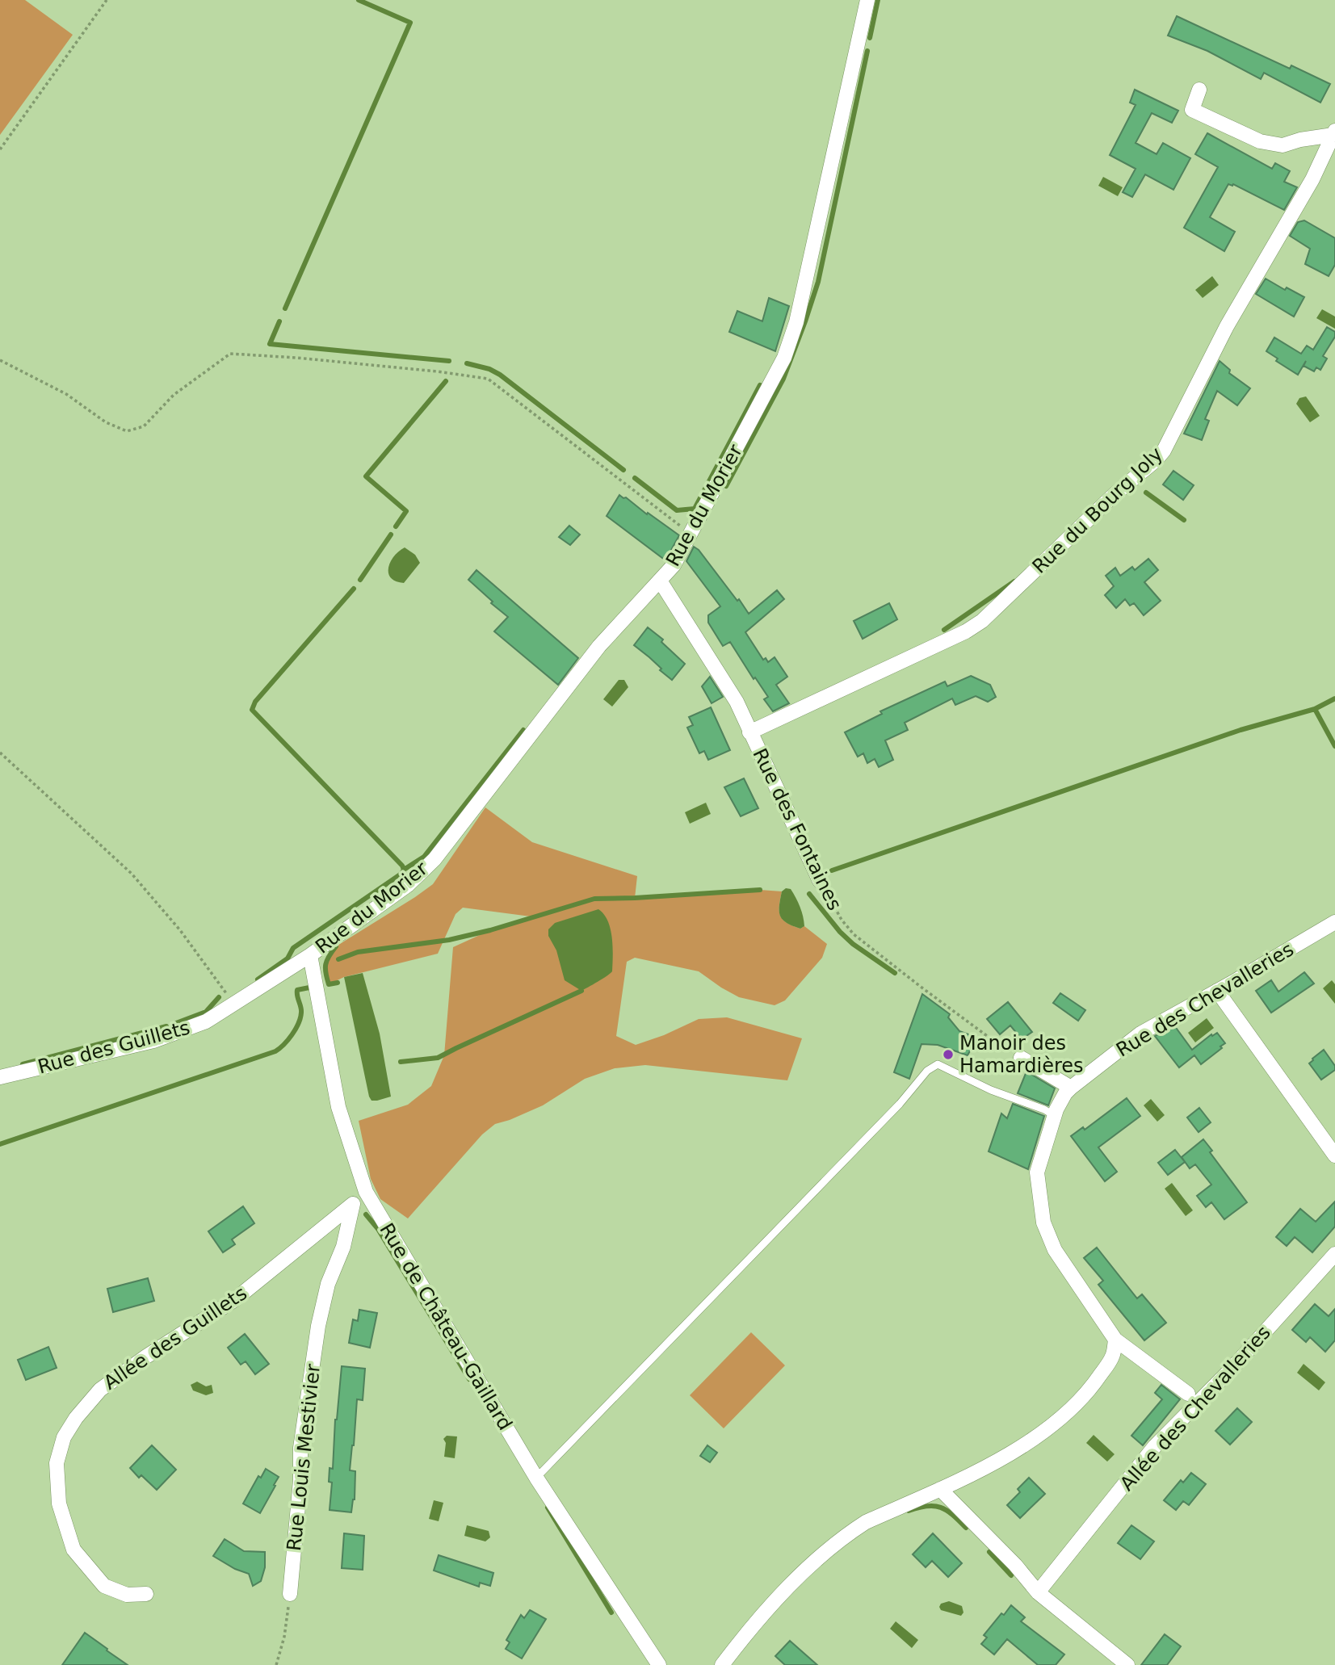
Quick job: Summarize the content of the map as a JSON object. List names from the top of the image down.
{
  "streets": {
    "street": [
      "Rue du Morier",
      "Rue du Bourg Joly",
      "Rue des Fontaines",
      "Rue des Chevalleries",
      "Rue des Guillets",
      "Rue de Château-Gaillard",
      "Allée des Guillets",
      "Allée des Chevalleries",
      "Rue Louis Mestivier"
    ]
  },
  "crossings": [
    ["Rue du Morier", "Rue des Fontaines"],
    ["Rue du Morier", "Rue des Guillets"],
    ["Rue du Morier", "Rue de Château-Gaillard"],
    ["Rue du Bourg Joly", "Rue des Fontaines"],
    ["Rue des Guillets", "Rue de Château-Gaillard"],
    ["Allée des Guillets", "Rue Louis Mestivier"]
  ],
  "places": ["Manoir des Hamardières"]
}
